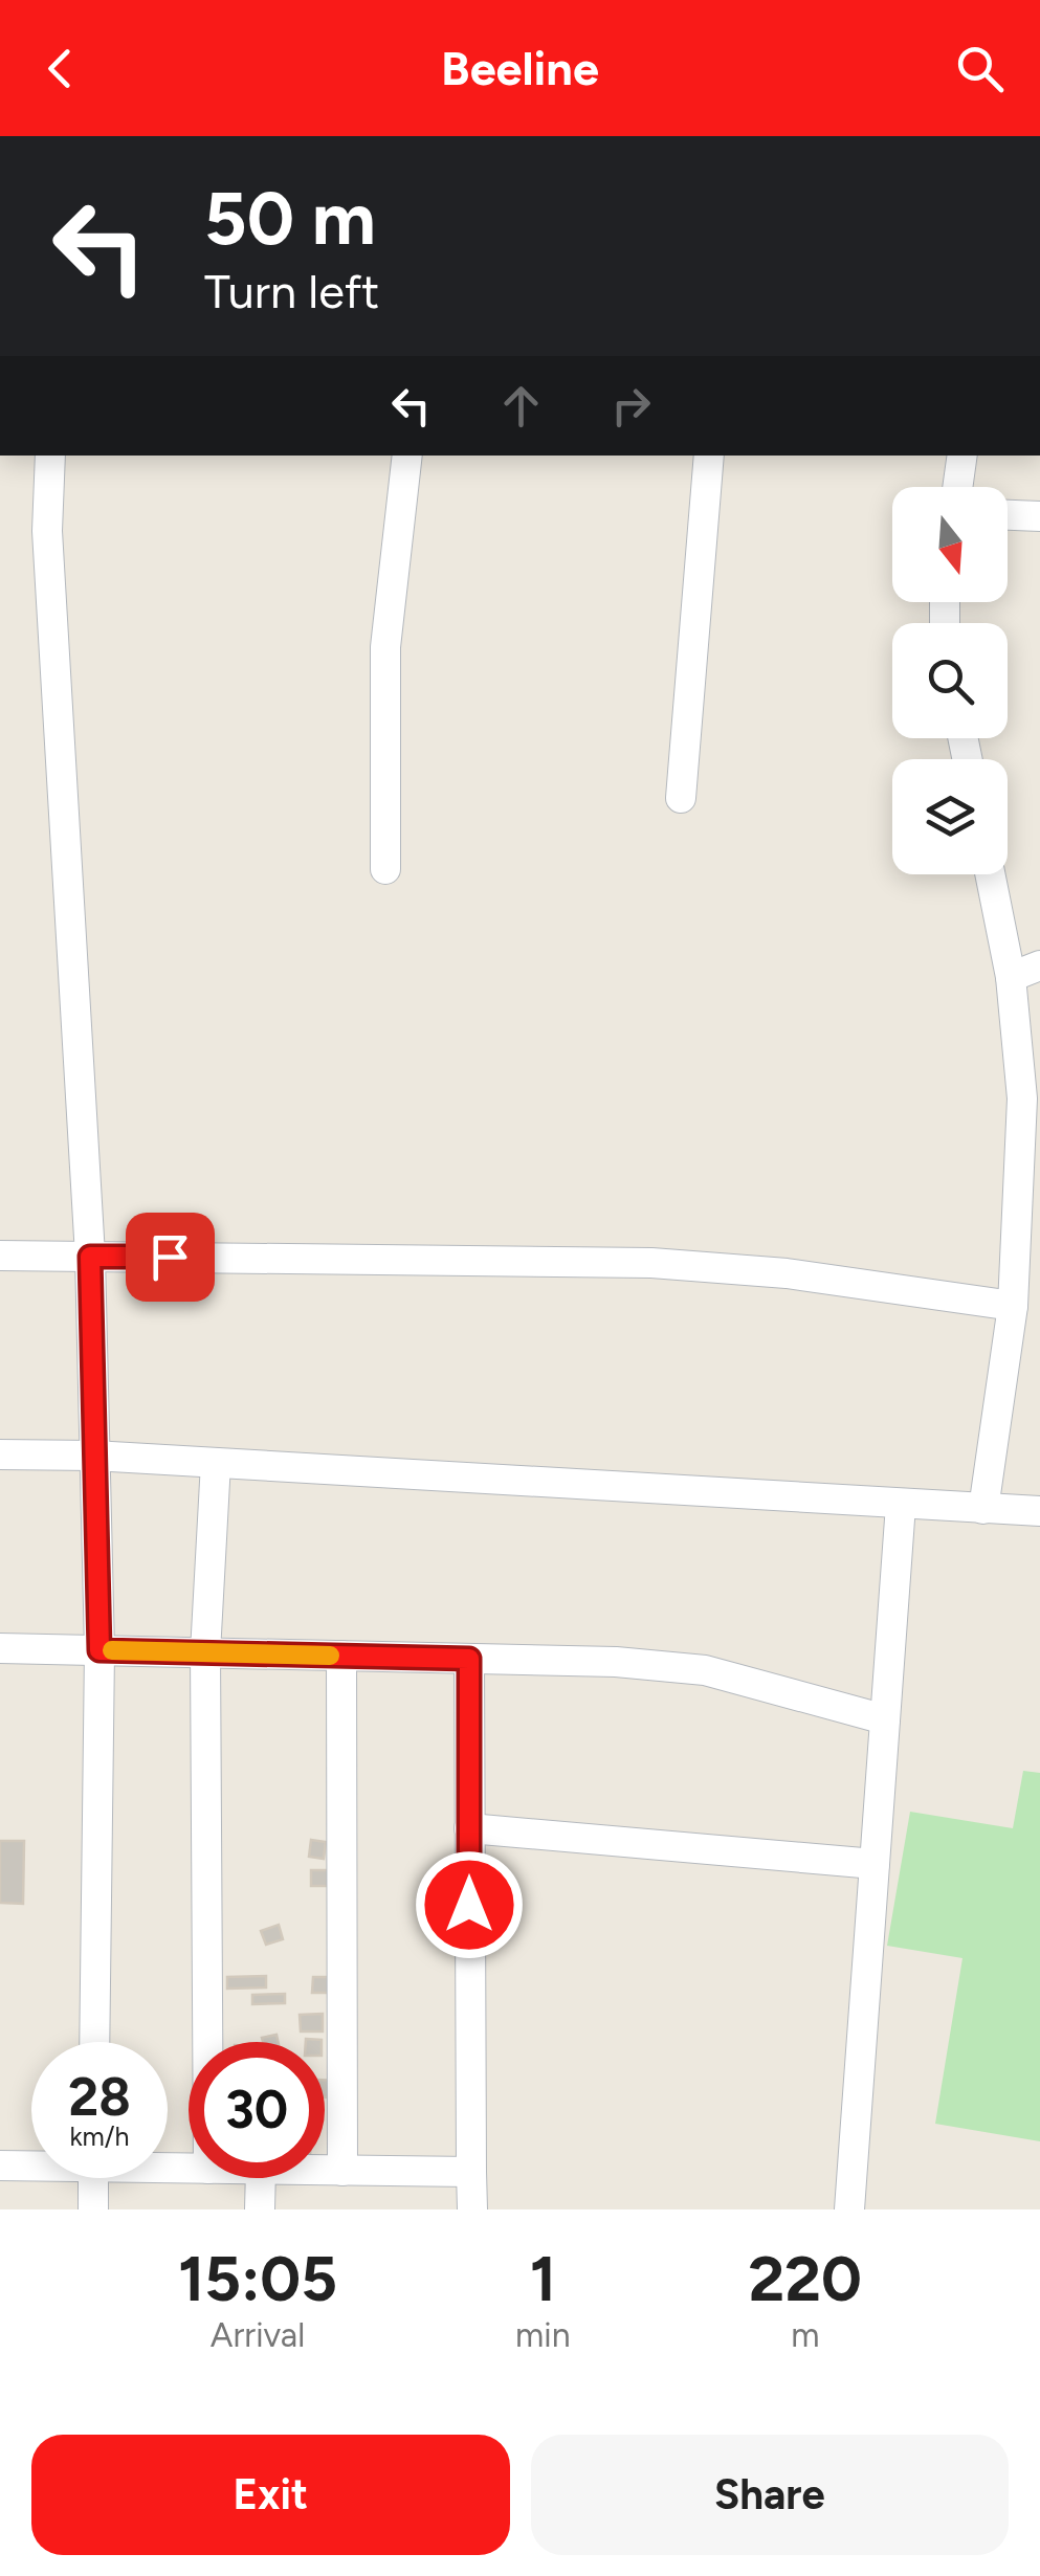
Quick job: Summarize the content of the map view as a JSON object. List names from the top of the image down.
{
  "north": "bottom",
  "page": {
    "header": "Beeline",
    "turn": ["50 m", "Turn left"],
    "speed": "28 km/h",
    "limit": "30",
    "eta": [
      "15:05",
      "Arrival",
      "1",
      "min",
      "220",
      "m"
    ],
    "buttons": ["Exit", "Share"]
  }
}
